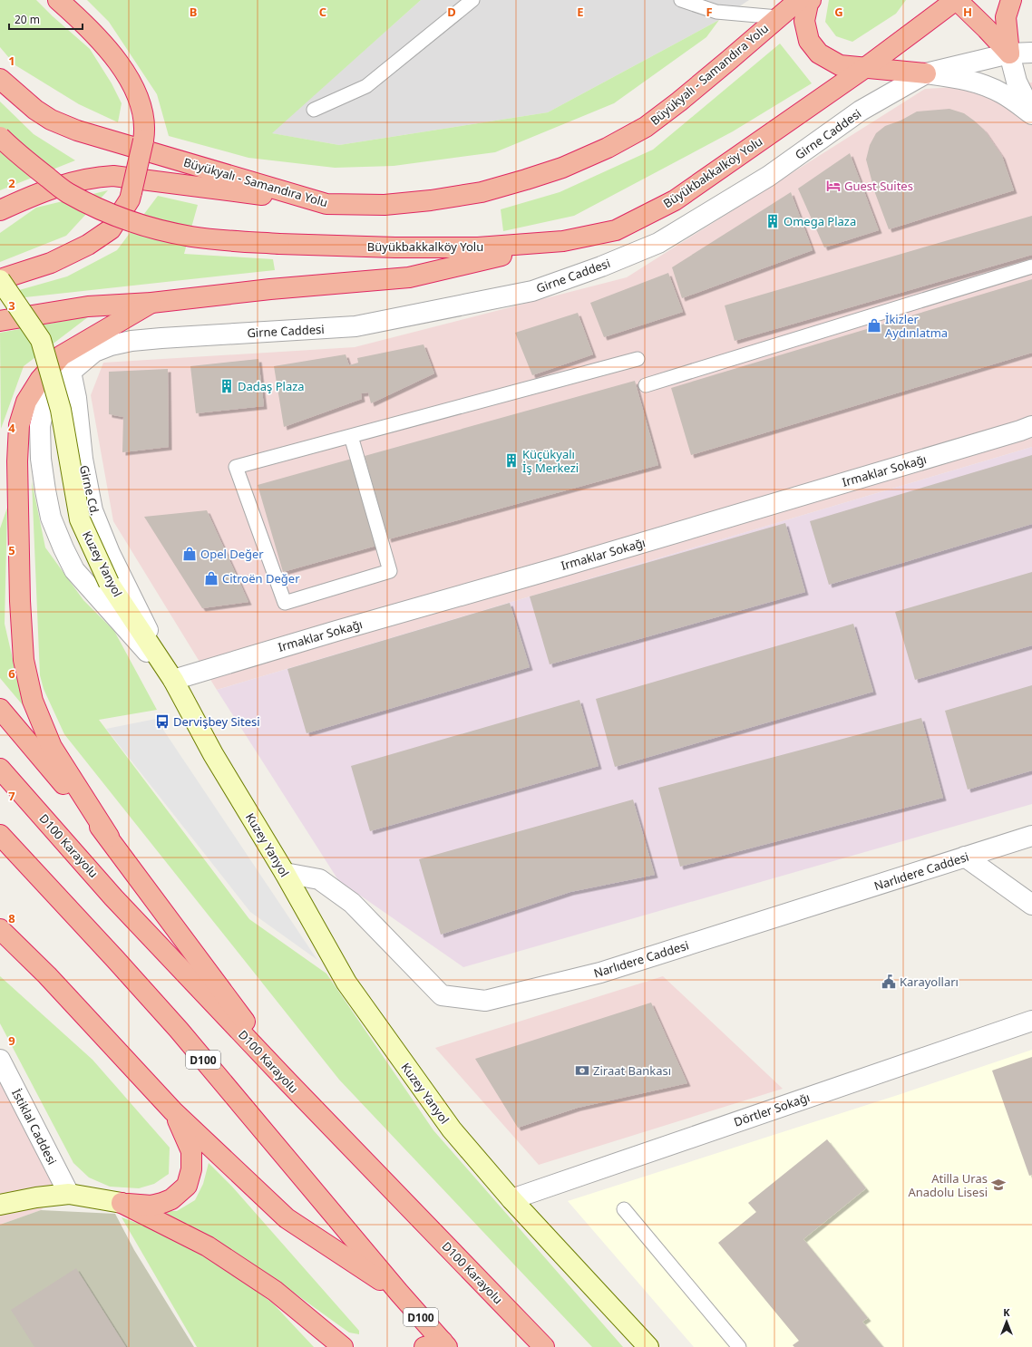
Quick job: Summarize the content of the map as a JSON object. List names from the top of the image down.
{
  "streets": {
    "highway": [
      "Büyükyalı - Samandıra Yolu",
      "Büyükbakkalköy Yolu",
      "D100 Karayolu",
      "D100"
    ],
    "main road": ["Kuzey Yanyol"],
    "street": [
      "Girne Caddesi",
      "Irmaklar Sokağı",
      "Girne Cd.",
      "Narlıdere Caddesi",
      "Dörtler Sokağı",
      "İstiklal Caddesi"
    ]
  },
  "crossings": [
    ["Girne Caddesi", "Irmaklar Sokağı"],
    ["Girne Caddesi", "Girne Cd."],
    ["Girne Caddesi", "Kuzey Yanyol"],
    ["Irmaklar Sokağı", "Girne Cd."],
    ["Irmaklar Sokağı", "Kuzey Yanyol"],
    ["Girne Cd.", "Kuzey Yanyol"],
    ["Kuzey Yanyol", "Narlıdere Caddesi"],
    ["Kuzey Yanyol", "Dörtler Sokağı"]
  ],
  "places": {
    "hotel": ["Guest Suites"],
    "building": ["Omega Plaza", "Dadaş Plaza", "Küçükyalı İş Merkezi"],
    "shop": ["İkizler Aydınlatma", "Opel Değer", "Citroën Değer"],
    "bus stop": ["Dervişbey Sitesi"],
    "public building": ["Karayolları"],
    "bank": ["Ziraat Bankası"],
    "school or university": ["Atilla Uras Anadolu Lisesi"]
  },
  "scale_bar": "20 m",
  "north": "top",
  "grid": {
    "columns": [
      "B",
      "C",
      "D",
      "E",
      "F",
      "G",
      "H"
    ],
    "rows": [
      "1",
      "2",
      "3",
      "4",
      "5",
      "6",
      "7",
      "8",
      "9"
    ]
  }
}
